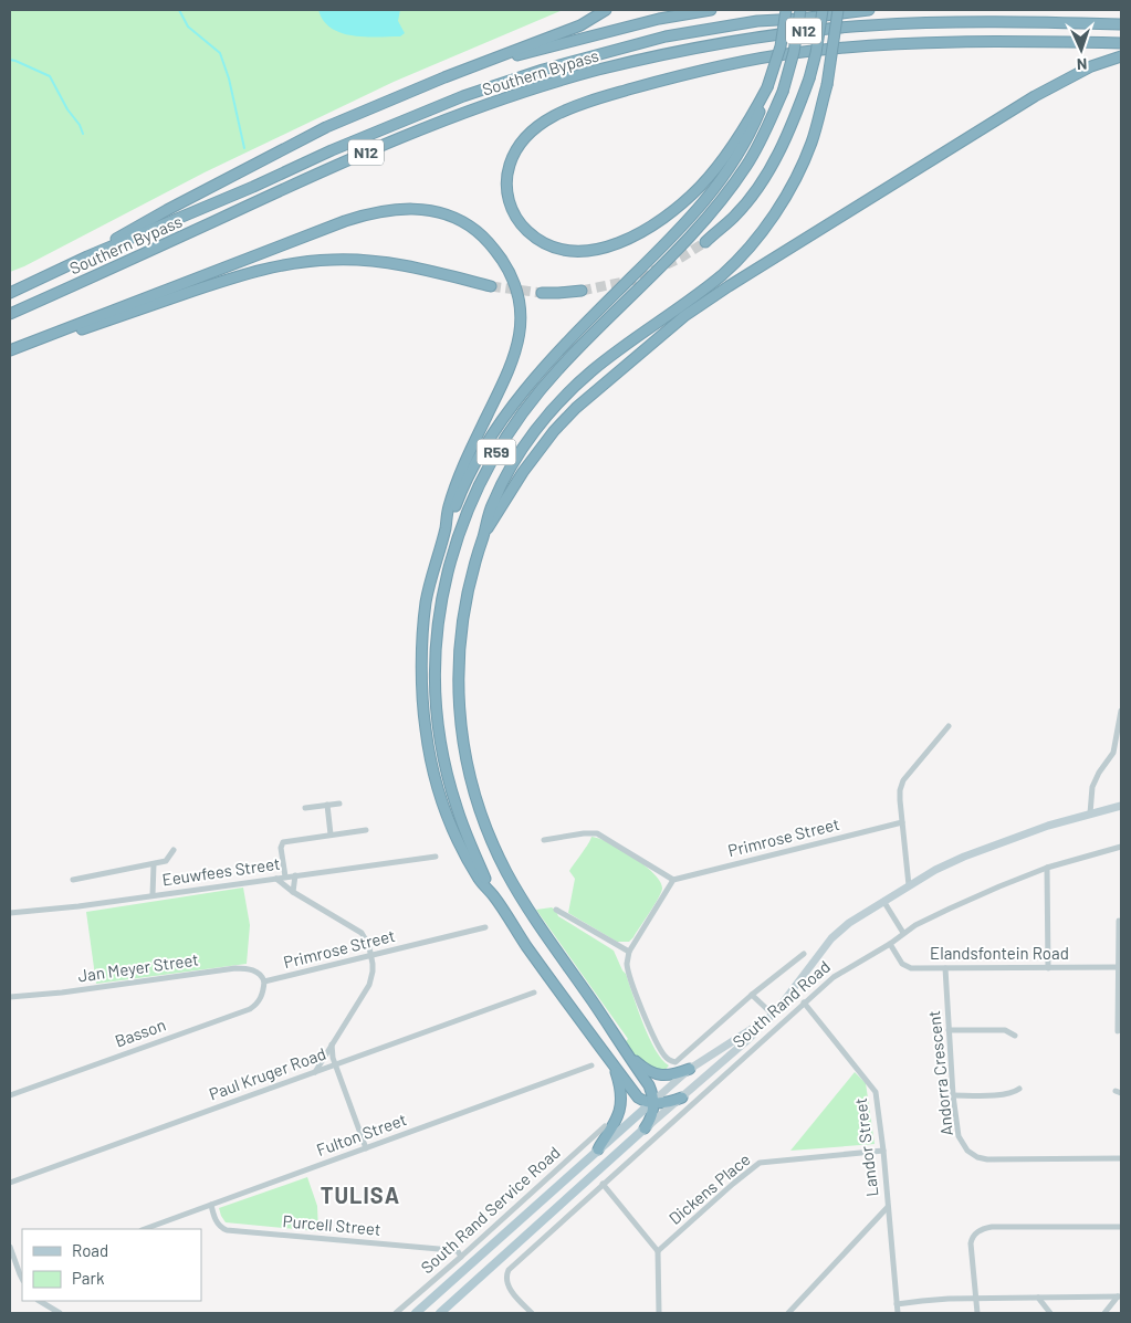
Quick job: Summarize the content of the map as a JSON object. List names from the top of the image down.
{
  "streets": {
    "highway": ["N12", "Southern Bypass", "R59"],
    "main road": ["South Rand Road"],
    "street": [
      "Primrose Street",
      "Eeuwfees Street",
      "Elandsfontein Road",
      "Jan Meyer Street",
      "Basson",
      "Andorra Crescent",
      "Paul Kruger Road",
      "Fulton Street",
      "Landor Street",
      "Dickens Place",
      "South Rand Service Road",
      "Purcell Street"
    ]
  },
  "crossings": [
    ["Primrose Street", "Jan Meyer Street"],
    ["Primrose Street", "Basson"],
    ["Elandsfontein Road", "South Rand Road"],
    ["Elandsfontein Road", "Andorra Crescent"],
    ["Jan Meyer Street", "Basson"],
    ["South Rand Road", "Landor Street"],
    ["Fulton Street", "Purcell Street"],
    ["Landor Street", "Dickens Place"],
    ["South Rand Service Road", "Purcell Street"]
  ],
  "districts": ["TULISA"],
  "legend": ["Road", "Park"],
  "north": "bottom"
}
